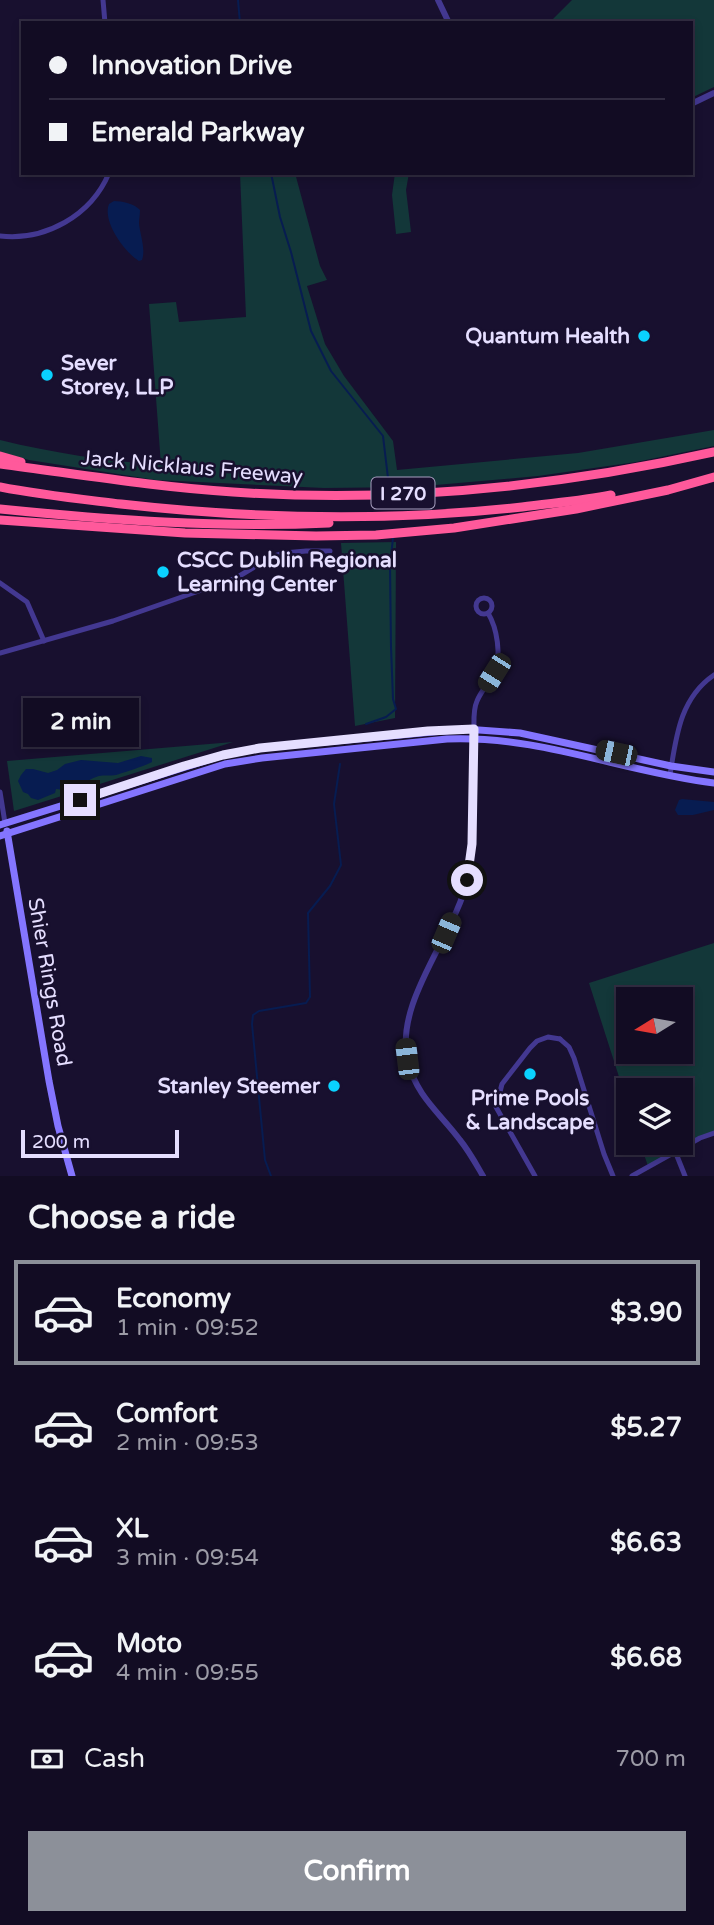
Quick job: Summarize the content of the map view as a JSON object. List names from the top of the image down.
{
  "streets": {
    "highway": ["Jack Nicklaus Freeway", "I 270"],
    "main road": ["Shier Rings Road"]
  },
  "places": [
    "Quantum Health",
    "Sever Storey, LLP",
    "CSCC Dublin Regional Learning Center",
    "Prime Pools & Landscape",
    "Stanley Steemer"
  ],
  "scale_bar": "200 m",
  "north": "left",
  "page": {
    "banner": ["Innovation Drive", "Emerald Parkway"],
    "bubble": "2 min",
    "scale": "200 m",
    "heading": "Choose a ride",
    "list": [
      {
        "name": "Economy",
        "note": "1 min · 09:52",
        "value": "$3.90"
      },
      {
        "name": "Comfort",
        "note": "2 min · 09:53",
        "value": "$5.27"
      },
      {
        "name": "XL",
        "note": "3 min · 09:54",
        "value": "$6.63"
      },
      {
        "name": "Moto",
        "note": "4 min · 09:55",
        "value": "$6.68"
      }
    ],
    "pay": ["Cash", "700 m"],
    "buttons": "Confirm"
  }
}
